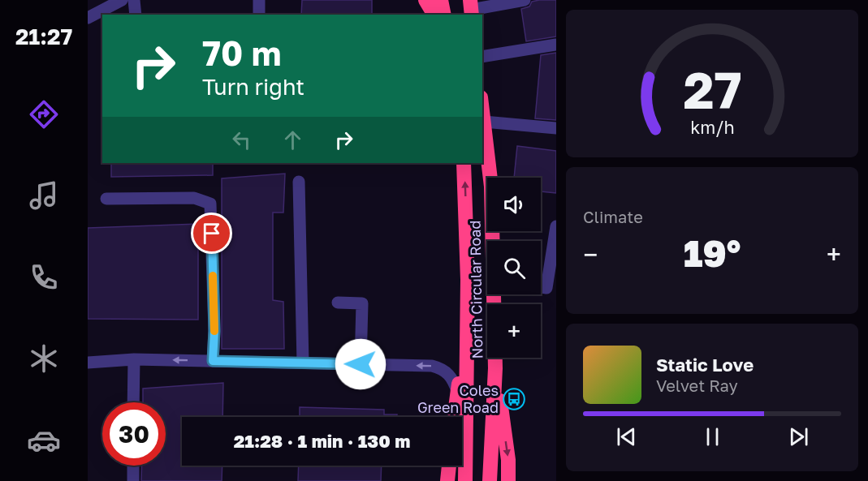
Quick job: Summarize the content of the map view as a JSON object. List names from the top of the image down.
{
  "streets": {
    "highway": ["North Circular Road"]
  },
  "places": {
    "bus stop": ["Coles Green Road"]
  },
  "page": {
    "tabs": "21:27",
    "turn": ["70 m", "Turn right"],
    "tile": "Climate",
    "map_buttons": "+",
    "heat": ["−", "19°", "+"],
    "song": ["Static Love", "Velvet Ray"],
    "limit": "30",
    "trip": "21:28 · 1 min · 130 m",
    "gauge": ["27", "km/h"]
  }
}
